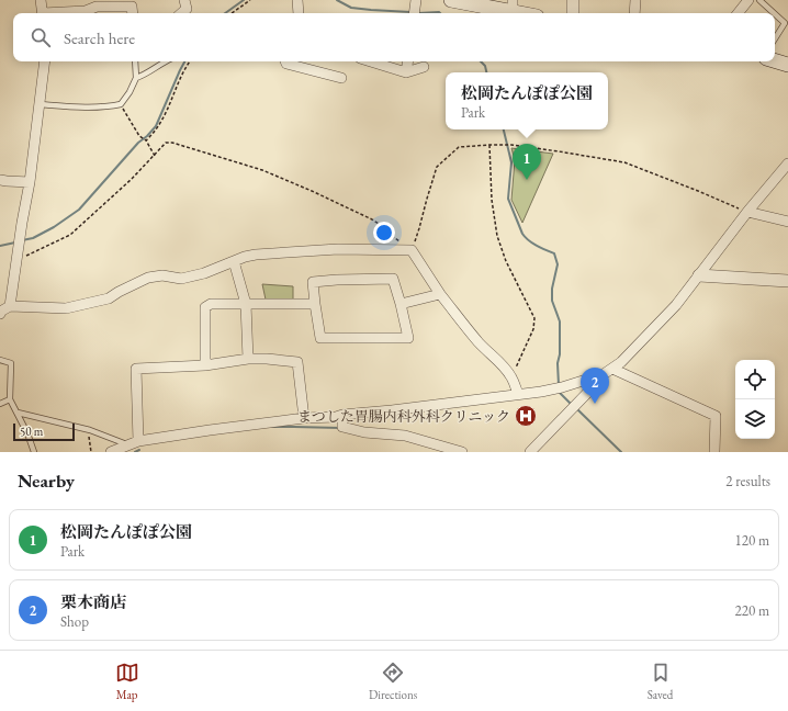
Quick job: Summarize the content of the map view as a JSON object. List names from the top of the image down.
{
  "places": {
    "hospital": ["まつした胃腸内科外科クリニック"]
  },
  "scale_bar": "50 m",
  "page": {
    "search": "Search here",
    "popup": ["松岡たんぽぽ公園", "Park"],
    "pins": ["1", "2"],
    "scale": "50 m",
    "heading": ["Nearby", "2 results"],
    "list": [
      {
        "mark": "1",
        "name": "松岡たんぽぽ公園",
        "note": "Park",
        "value": "120 m"
      },
      {
        "mark": "2",
        "name": "栗木商店",
        "note": "Shop",
        "value": "220 m"
      }
    ],
    "nav": ["Map", "Directions", "Saved"]
  }
}
